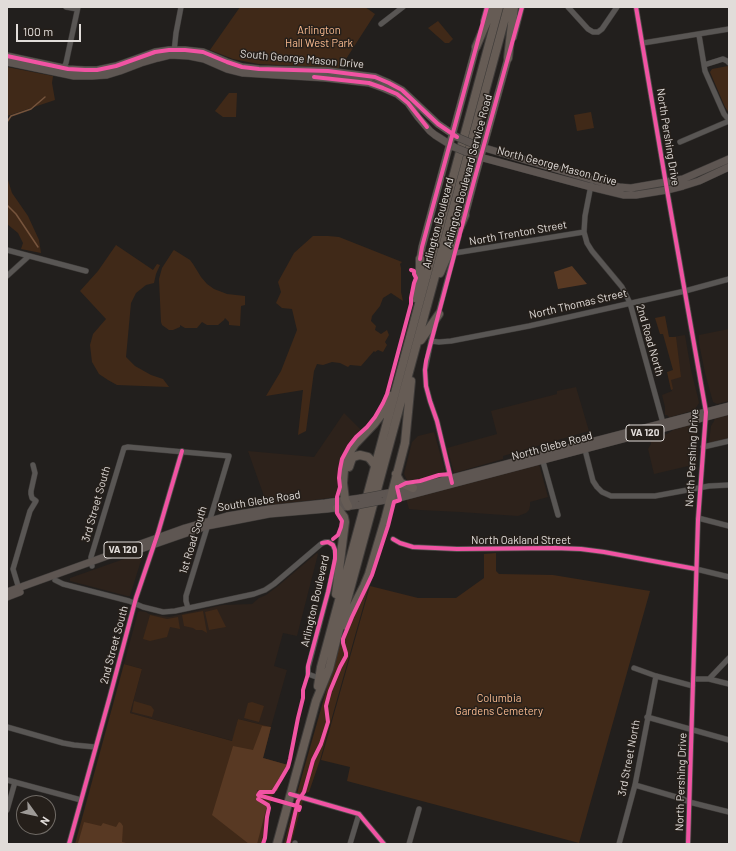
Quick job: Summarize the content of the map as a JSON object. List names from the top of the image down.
{
  "streets": {
    "highway": ["Arlington Boulevard"],
    "main road": [
      "South George Mason Drive",
      "North George Mason Drive",
      "Arlington Boulevard Service Road",
      "VA 120",
      "North Glebe Road",
      "South Glebe Road"
    ],
    "street": [
      "North Pershing Drive",
      "North Trenton Street",
      "North Thomas Street",
      "2nd Road North",
      "3rd Street South",
      "1st Road South",
      "North Oakland Street",
      "2nd Street South",
      "3rd Street North"
    ]
  },
  "crossings": [
    ["South George Mason Drive", "North George Mason Drive"],
    ["South George Mason Drive", "Arlington Boulevard Service Road"],
    ["North Pershing Drive", "North George Mason Drive"],
    ["North Pershing Drive", "North Thomas Street"],
    ["North Pershing Drive", "North Glebe Road"],
    ["North Pershing Drive", "North Oakland Street"],
    ["North George Mason Drive", "Arlington Boulevard Service Road"],
    ["North George Mason Drive", "2nd Road North"],
    ["Arlington Boulevard Service Road", "North Trenton Street"],
    ["Arlington Boulevard Service Road", "North Thomas Street"],
    ["Arlington Boulevard Service Road", "North Glebe Road"],
    ["Arlington Boulevard", "1st Road South"],
    ["North Trenton Street", "2nd Road North"],
    ["North Thomas Street", "2nd Road North"],
    ["2nd Road North", "North Glebe Road"],
    ["North Glebe Road", "South Glebe Road"],
    ["South Glebe Road", "3rd Street South"],
    ["South Glebe Road", "1st Road South"],
    ["South Glebe Road", "2nd Street South"],
    ["3rd Street South", "1st Road South"],
    ["3rd Street South", "2nd Street South"],
    ["1st Road South", "2nd Street South"]
  ],
  "parks": ["Arlington Hall West Park", "Columbia Gardens Cemetery"],
  "scale_bar": "100 m",
  "north": "bottom right"
}
